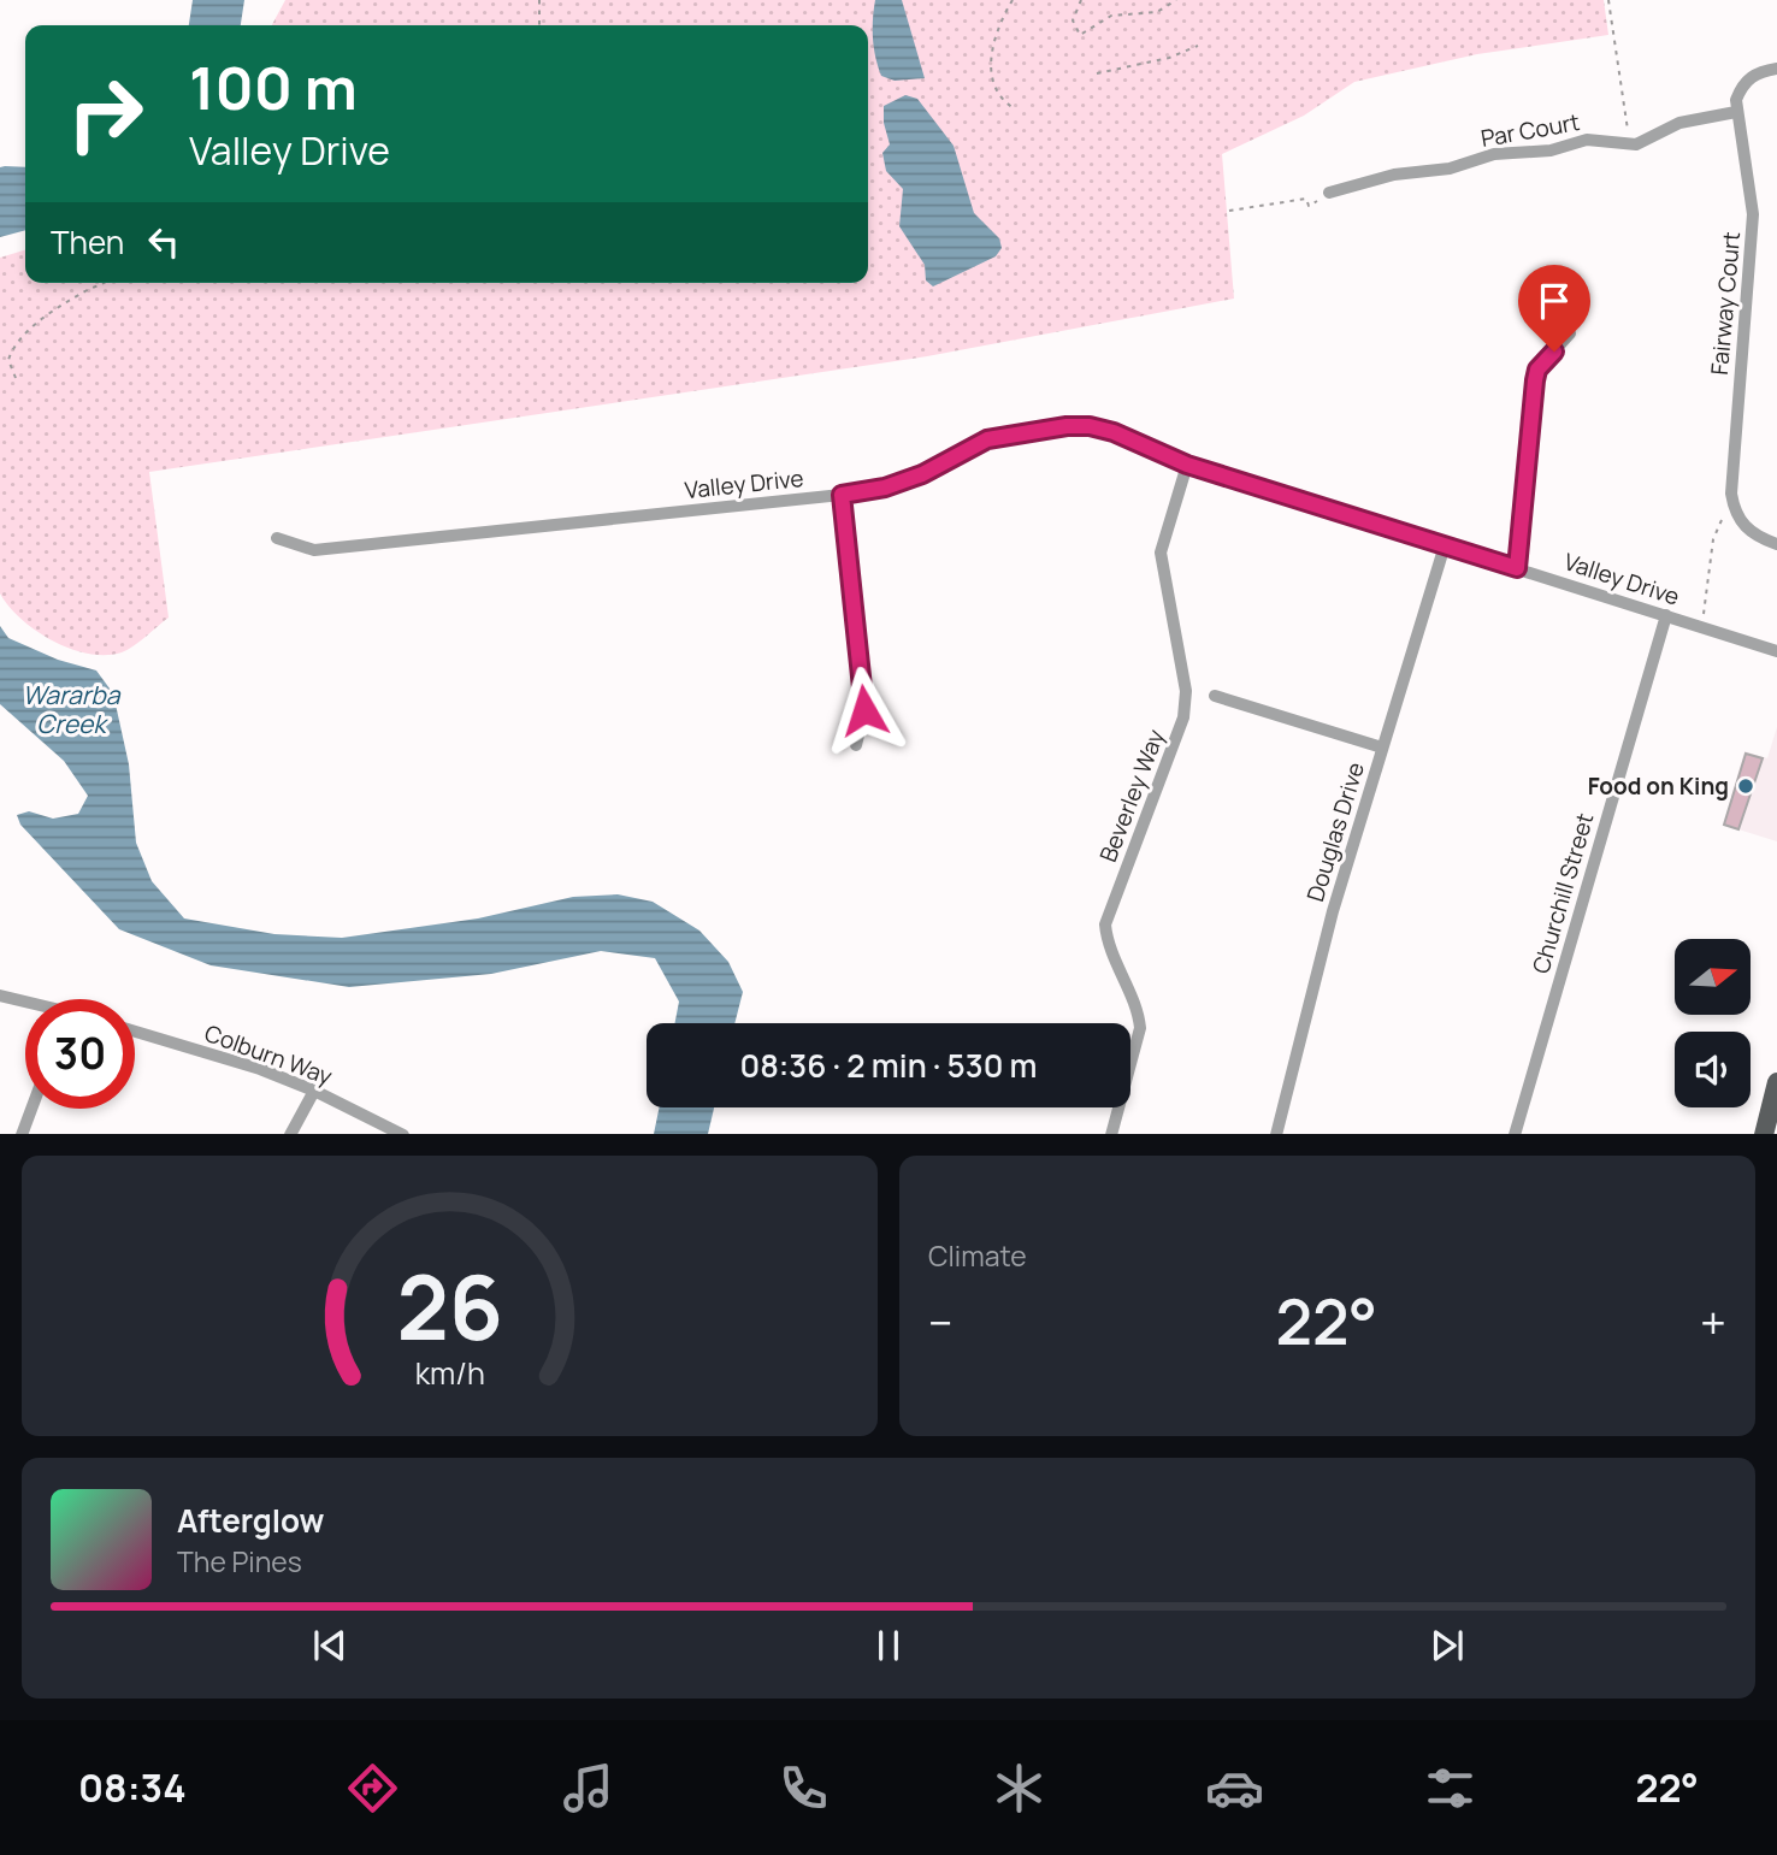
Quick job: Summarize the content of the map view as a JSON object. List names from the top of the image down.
{
  "streets": {
    "street": [
      "Par Court",
      "Fairway Court",
      "Valley Drive",
      "Beverley Way",
      "Douglas Drive",
      "Churchill Street",
      "Colburn Way"
    ]
  },
  "crossings": [
    ["Valley Drive", "Beverley Way"],
    ["Valley Drive", "Douglas Drive"],
    ["Valley Drive", "Churchill Street"]
  ],
  "water": ["Wararba Creek"],
  "places": ["Food on King"],
  "north": "right",
  "page": {
    "turn": ["100 m", "Valley Drive"],
    "then": "Then",
    "limit": "30",
    "trip": "08:36 · 2 min · 530 m",
    "tile": "Climate",
    "heat": ["−", "22°", "+"],
    "song": ["Afterglow", "The Pines"],
    "tabs": ["08:34", "22°"],
    "gauge": ["26", "km/h"]
  }
}
